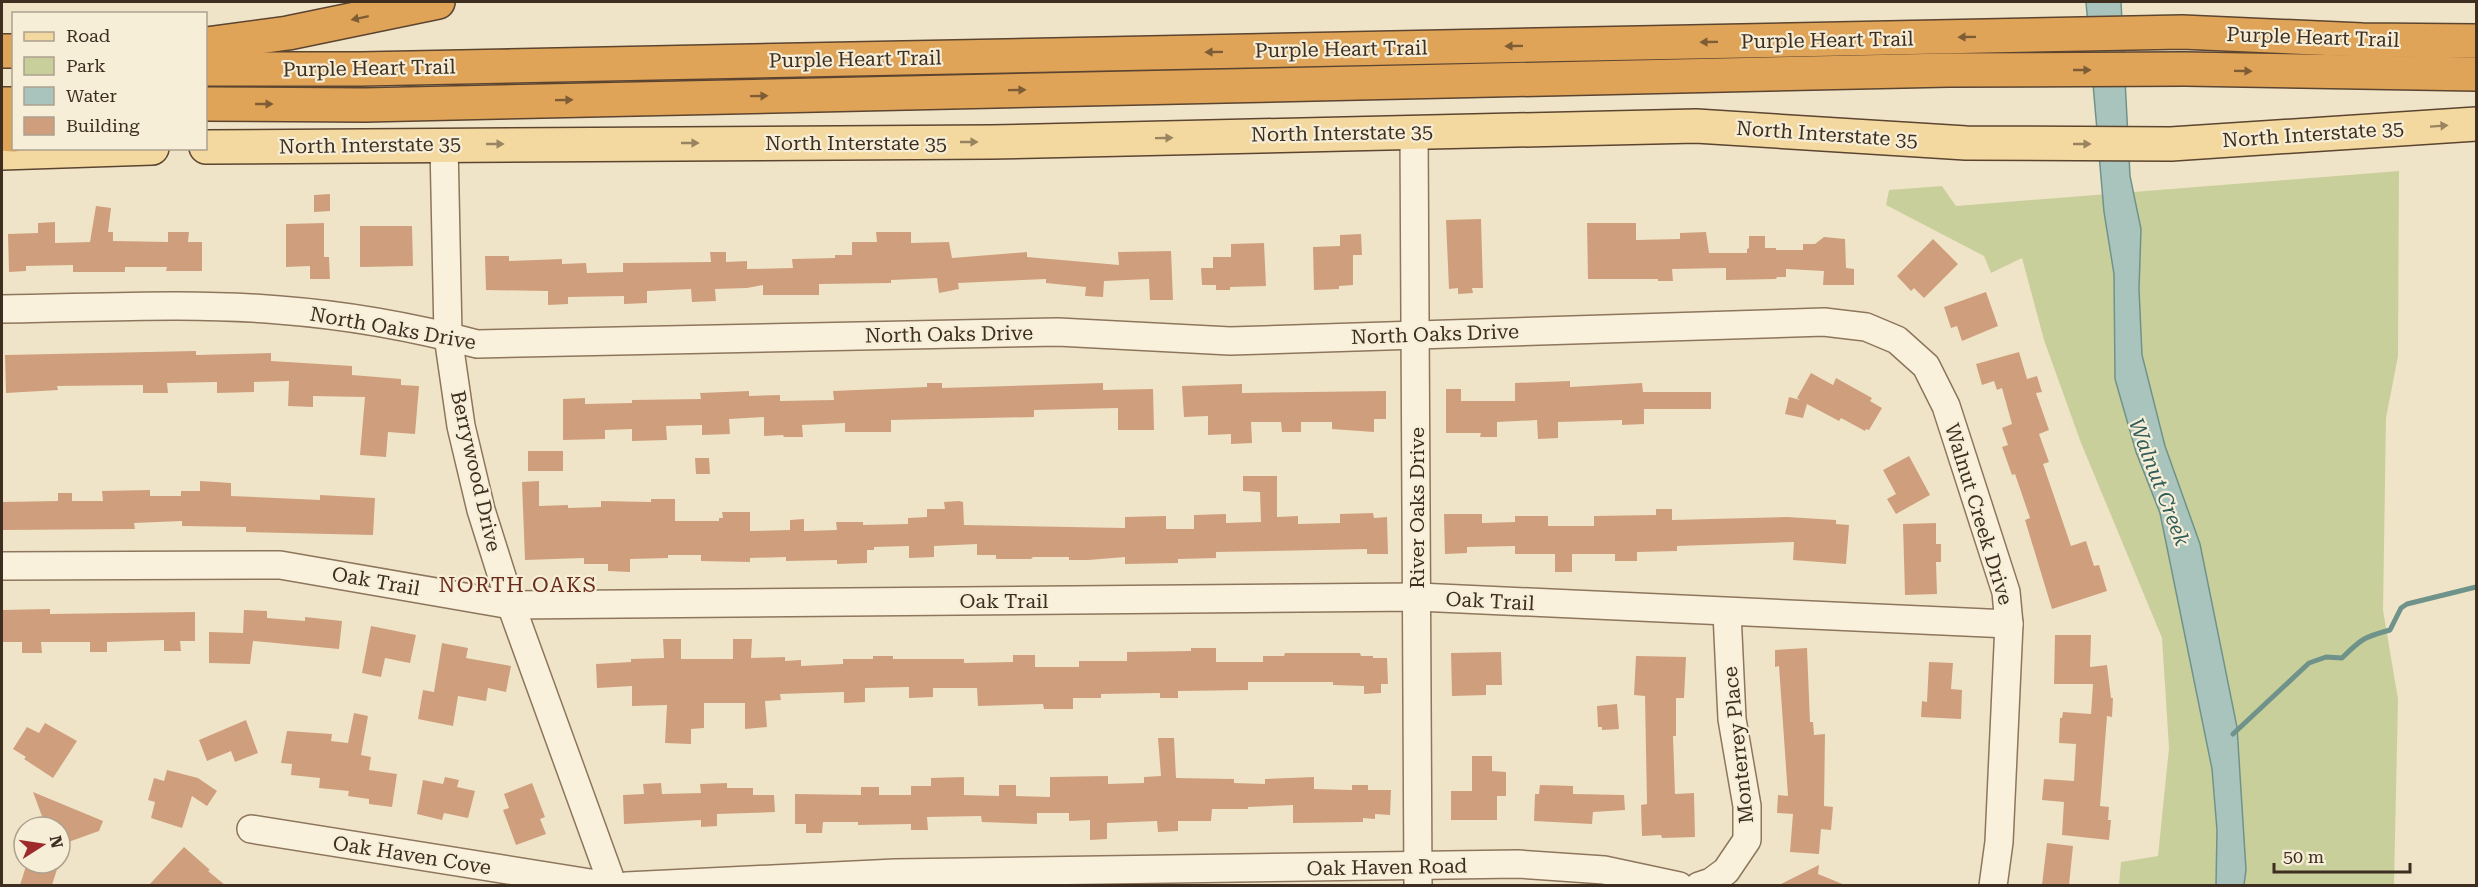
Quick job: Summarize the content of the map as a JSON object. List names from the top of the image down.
{
  "streets": {
    "highway": ["Purple Heart Trail"],
    "main road": ["North Interstate 35"],
    "street": [
      "North Oaks Drive",
      "Berrywood Drive",
      "River Oaks Drive",
      "Walnut Creek Drive",
      "Oak Trail",
      "Monterrey Place",
      "Oak Haven Cove",
      "Oak Haven Road"
    ]
  },
  "crossings": [
    ["North Interstate 35", "Berrywood Drive"],
    ["North Interstate 35", "River Oaks Drive"],
    ["North Oaks Drive", "Berrywood Drive"],
    ["North Oaks Drive", "River Oaks Drive"],
    ["North Oaks Drive", "Walnut Creek Drive"],
    ["Berrywood Drive", "Oak Trail"],
    ["Berrywood Drive", "Oak Haven Cove"],
    ["River Oaks Drive", "Oak Trail"],
    ["River Oaks Drive", "Oak Haven Road"],
    ["Walnut Creek Drive", "Oak Trail"],
    ["Oak Trail", "Monterrey Place"]
  ],
  "one_way": ["North Interstate 35"],
  "districts": ["NORTH OAKS"],
  "water": ["Walnut Creek"],
  "legend": [
    "Road",
    "Park",
    "Water",
    "Building"
  ],
  "scale_bar": "50 m",
  "north": "right"
}
